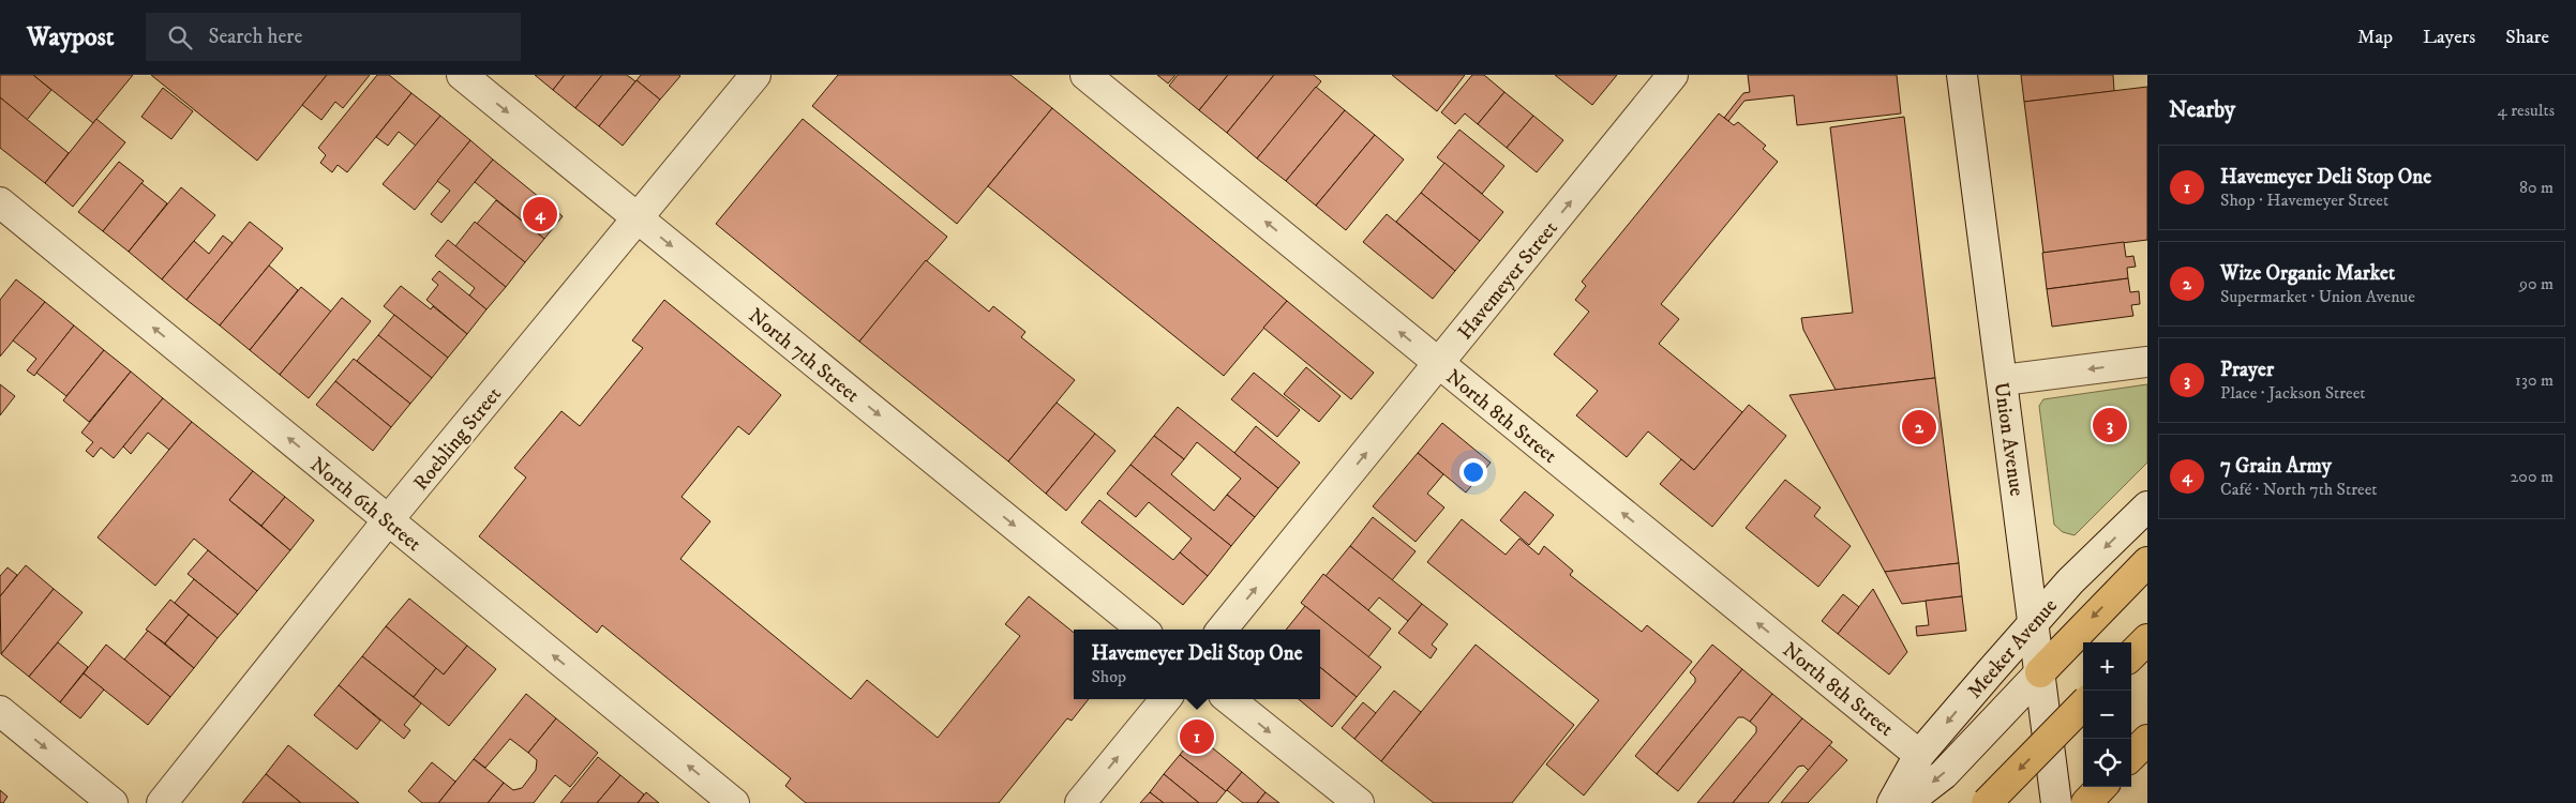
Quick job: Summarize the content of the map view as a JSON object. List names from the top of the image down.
{
  "streets": {
    "street": [
      "Havemeyer Street",
      "North 7th Street",
      "North 8th Street",
      "Roebling Street",
      "Union Avenue",
      "North 6th Street",
      "Meeker Avenue"
    ]
  },
  "crossings": [
    ["Havemeyer Street", "North 8th Street"],
    ["North 7th Street", "Roebling Street"],
    ["North 8th Street", "Meeker Avenue"],
    ["Roebling Street", "North 6th Street"],
    ["Union Avenue", "Meeker Avenue"]
  ],
  "one_way": [
    "Havemeyer Street",
    "North 7th Street",
    "North 8th Street",
    "North 6th Street"
  ],
  "page": {
    "header": "Waypost",
    "search": "Search here",
    "nav": ["Map", "Layers", "Share"],
    "heading": ["Nearby", "4 results"],
    "list": [
      {
        "mark": "1",
        "name": "Havemeyer Deli Stop One",
        "note": "Shop · Havemeyer Street",
        "value": "80 m"
      },
      {
        "mark": "2",
        "name": "Wize Organic Market",
        "note": "Supermarket · Union Avenue",
        "value": "90 m"
      },
      {
        "mark": "3",
        "name": "Prayer",
        "note": "Place · Jackson Street",
        "value": "130 m"
      },
      {
        "mark": "4",
        "name": "7 Grain Army",
        "note": "Café · North 7th Street",
        "value": "200 m"
      }
    ],
    "pins": [
      "4",
      "3",
      "2",
      "1"
    ],
    "popup": ["Havemeyer Deli Stop One", "Shop"],
    "map_buttons": ["+", "−"]
  }
}
